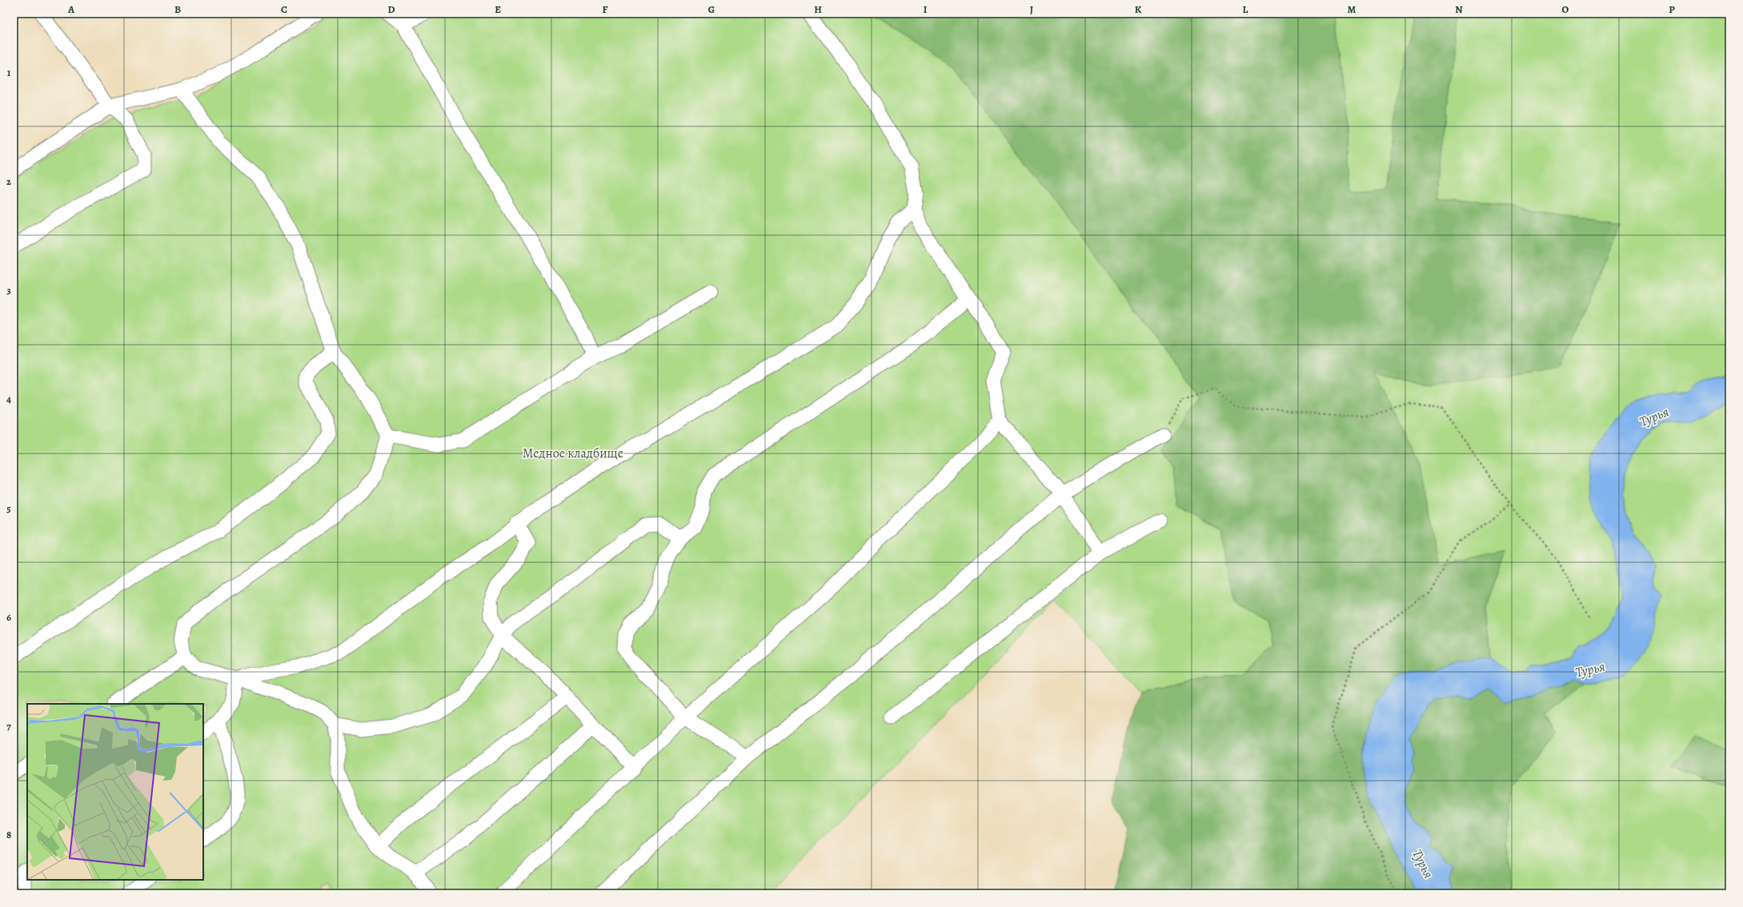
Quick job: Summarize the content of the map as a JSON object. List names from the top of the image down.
{
  "water": ["Турья"],
  "parks": ["Медное кладбище"],
  "grid": {
    "columns": [
      "A",
      "B",
      "C",
      "D",
      "E",
      "F",
      "G",
      "H",
      "I",
      "J",
      "K",
      "L",
      "M",
      "N",
      "O",
      "P"
    ],
    "rows": [
      "1",
      "2",
      "3",
      "4",
      "5",
      "6",
      "7",
      "8"
    ]
  }
}
